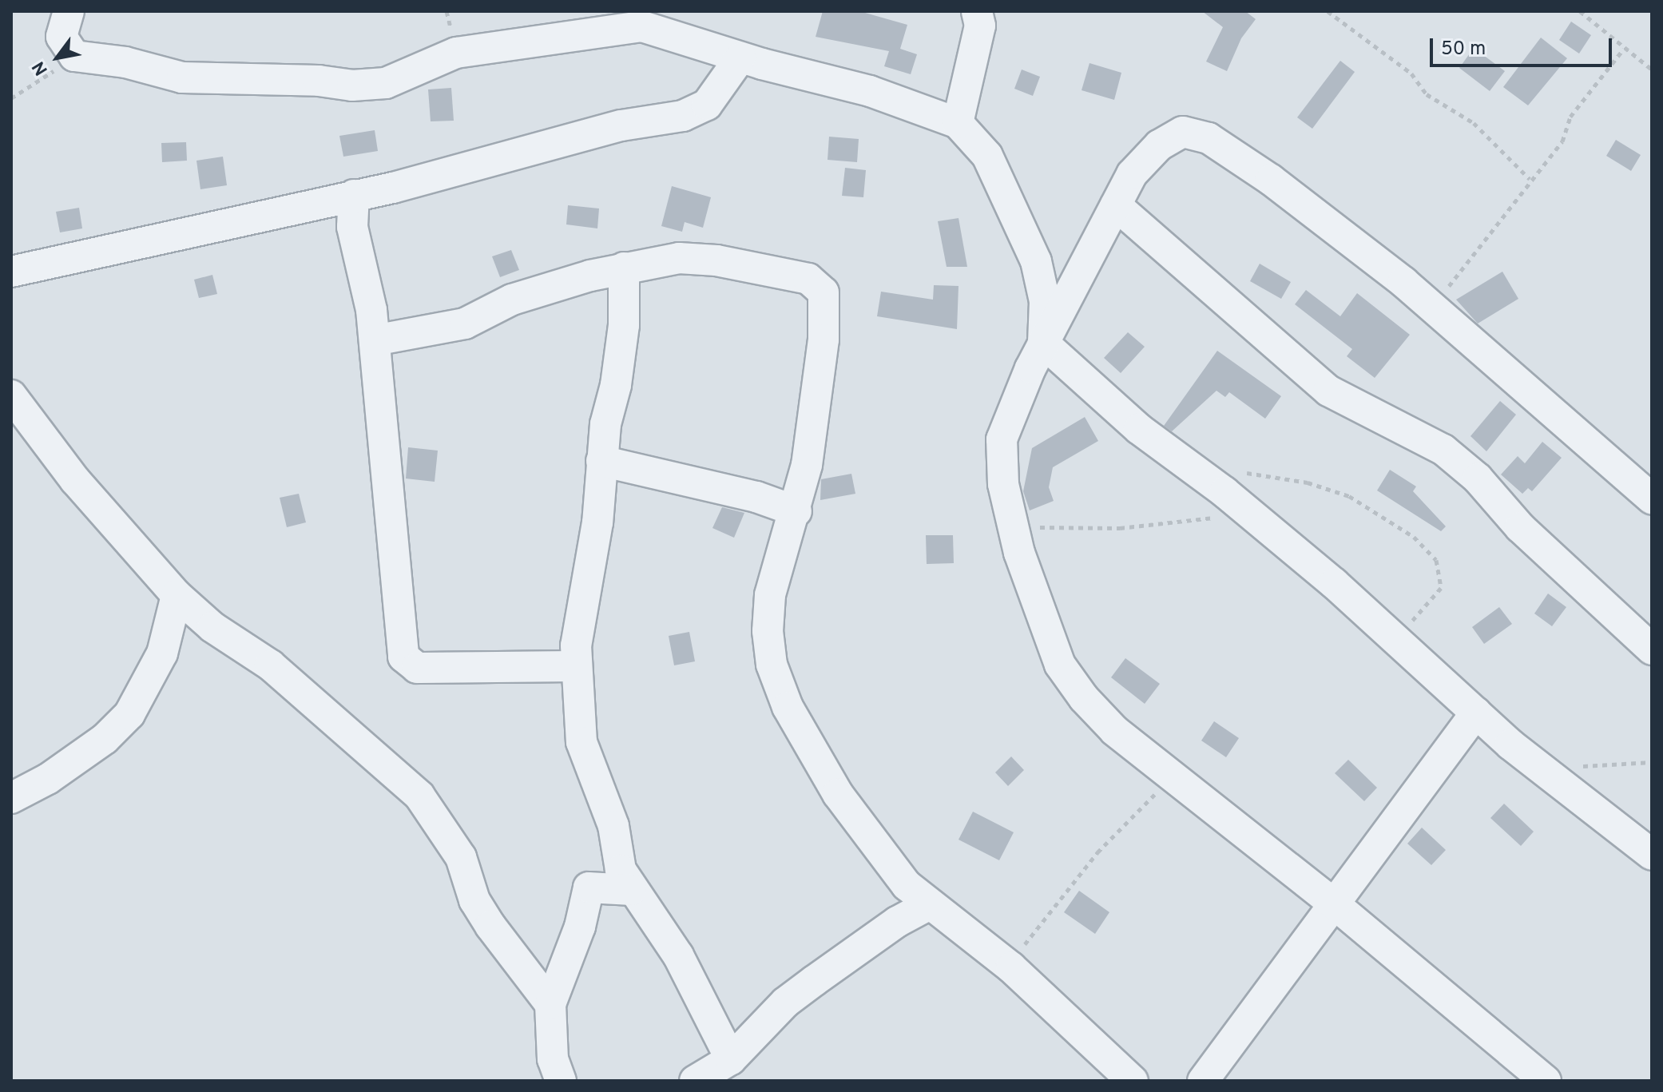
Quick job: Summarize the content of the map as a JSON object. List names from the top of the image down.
{
  "scale_bar": "50 m",
  "north": "bottom left"
}
